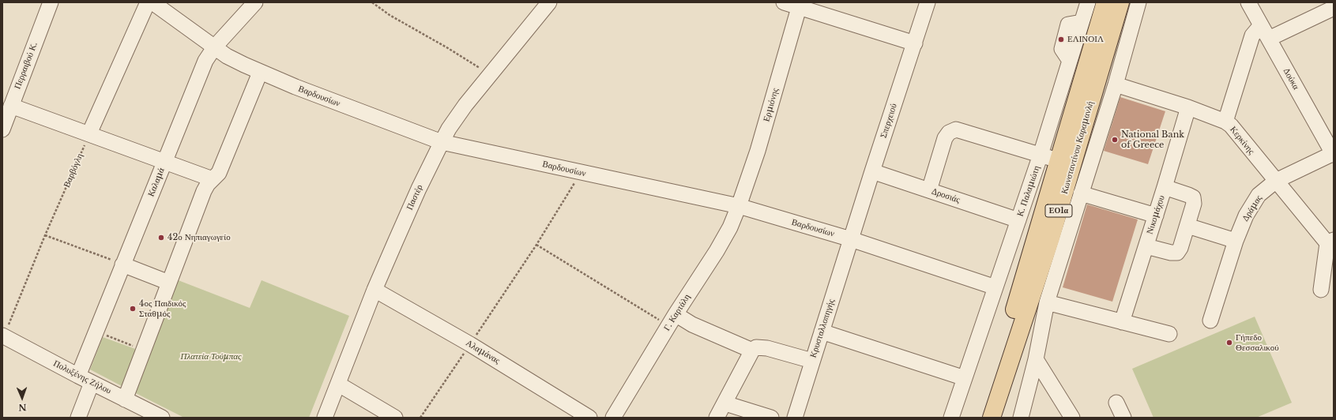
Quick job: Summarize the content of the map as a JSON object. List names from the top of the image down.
{
  "streets": {
    "main road": ["Κωνσταντίνου Καραμανλή", "ΕΟ1α"],
    "street": [
      "Περραιβού Κ.",
      "Δούκα",
      "Βαρδουσίων",
      "Ερμιόνης",
      "Σπερχειού",
      "Κερκίνης",
      "Καλαμά",
      "Κ. Παλαμιώτη",
      "Δροσιάς",
      "Παστέρ",
      "Δράμας",
      "Νικομάχου",
      "Γ. Καρτάλη",
      "Κρυσταλλοπηγής",
      "Αλαμάνας",
      "Πολυξένης Ζήλου"
    ],
    "path": ["Βαρβόγλη"]
  },
  "crossings": [
    ["Δούκα", "Δράμας"],
    ["Βαρδουσίων", "Ερμιόνης"],
    ["Βαρδουσίων", "Σπερχειού"],
    ["Βαρδουσίων", "Καλαμά"],
    ["Βαρδουσίων", "Κ. Παλαμιώτη"],
    ["Βαρδουσίων", "Παστέρ"],
    ["Βαρδουσίων", "Γ. Καρτάλη"],
    ["Βαρδουσίων", "Κρυσταλλοπηγής"],
    ["Ερμιόνης", "Γ. Καρτάλη"],
    ["Σπερχειού", "Δροσιάς"],
    ["Σπερχειού", "Κρυσταλλοπηγής"],
    ["Κερκίνης", "Κωνσταντίνου Καραμανλή"],
    ["Κερκίνης", "Δράμας"],
    ["Κερκίνης", "Νικομάχου"],
    ["Βαρβόγλη", "Πολυξένης Ζήλου"],
    ["Καλαμά", "Πολυξένης Ζήλου"],
    ["Κ. Παλαμιώτη", "Δροσιάς"],
    ["Παστέρ", "Αλαμάνας"]
  ],
  "parks": ["Πλατεία Τούμπας"],
  "places": [
    "ΕΛΙΝΟΙΛ",
    "National Bank of Greece",
    "42ο Νηπιαγωγείο",
    "4ος Παιδικός Σταθμός",
    "Γήπεδο Θεσσαλικού"
  ],
  "north": "bottom"
}
